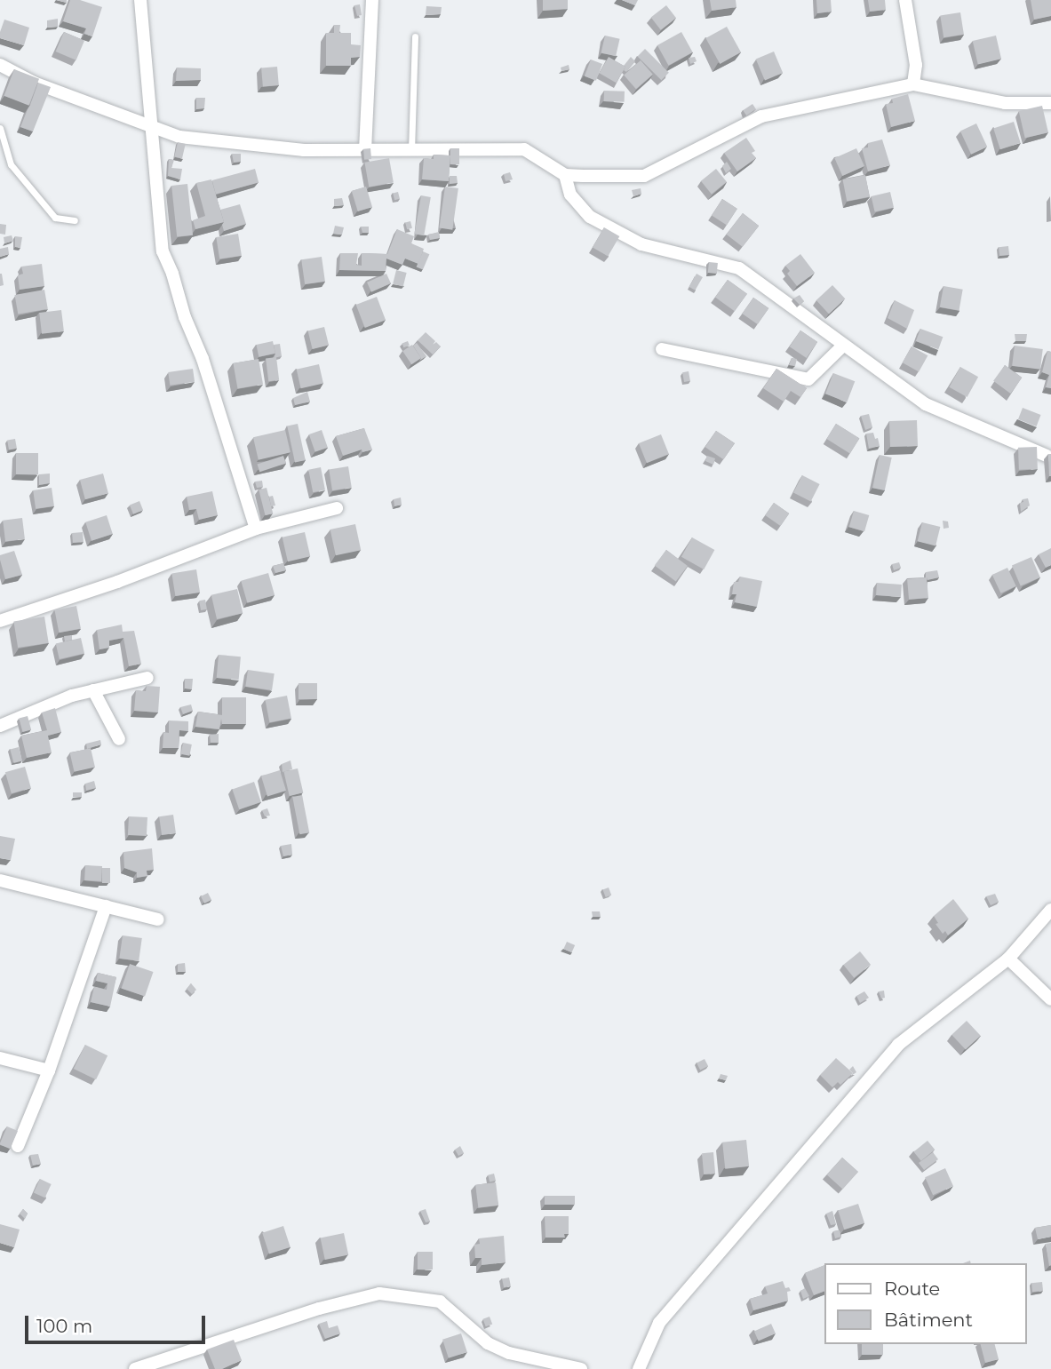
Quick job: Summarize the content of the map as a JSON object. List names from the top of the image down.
{
  "legend": ["Route", "Bâtiment"],
  "scale_bar": "100 m"
}
